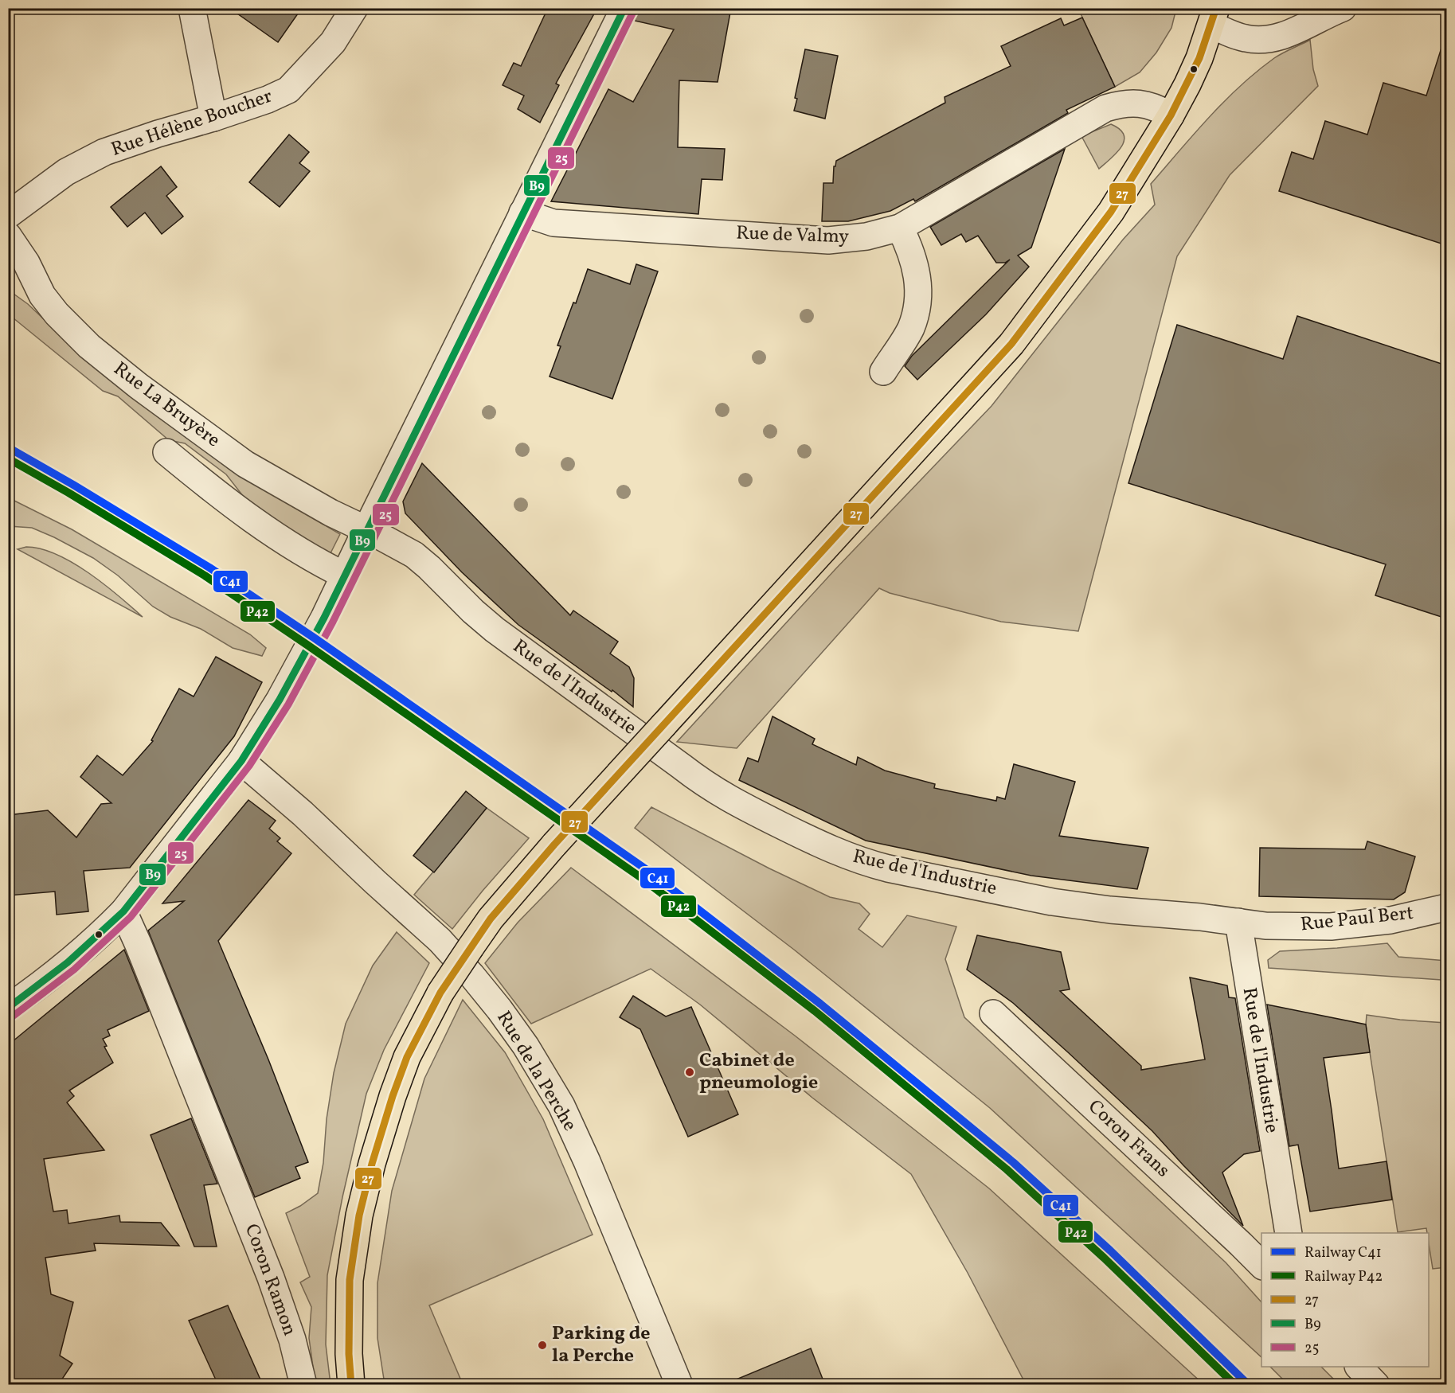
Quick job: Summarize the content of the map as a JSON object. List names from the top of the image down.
{
  "streets": {
    "street": [
      "Rue Hélène Boucher",
      "Rue de Valmy",
      "Rue La Bruyère",
      "Rue de l'Industrie",
      "Rue Paul Bert",
      "Rue de la Perche",
      "Coron Frans",
      "Coron Ramon"
    ]
  },
  "crossings": [
    ["Rue La Bruyère", "Rue de l'Industrie"],
    ["Rue de l'Industrie", "Rue Paul Bert"]
  ],
  "places": ["Cabinet de pneumologie", "Parking de la Perche"],
  "lines": [
    "transit line 27",
    "transit line B9",
    "transit line 25",
    "rail line C41",
    "rail line P42"
  ],
  "legend": [
    "Railway C41",
    "Railway P42",
    "27",
    "B9",
    "25"
  ]
}
